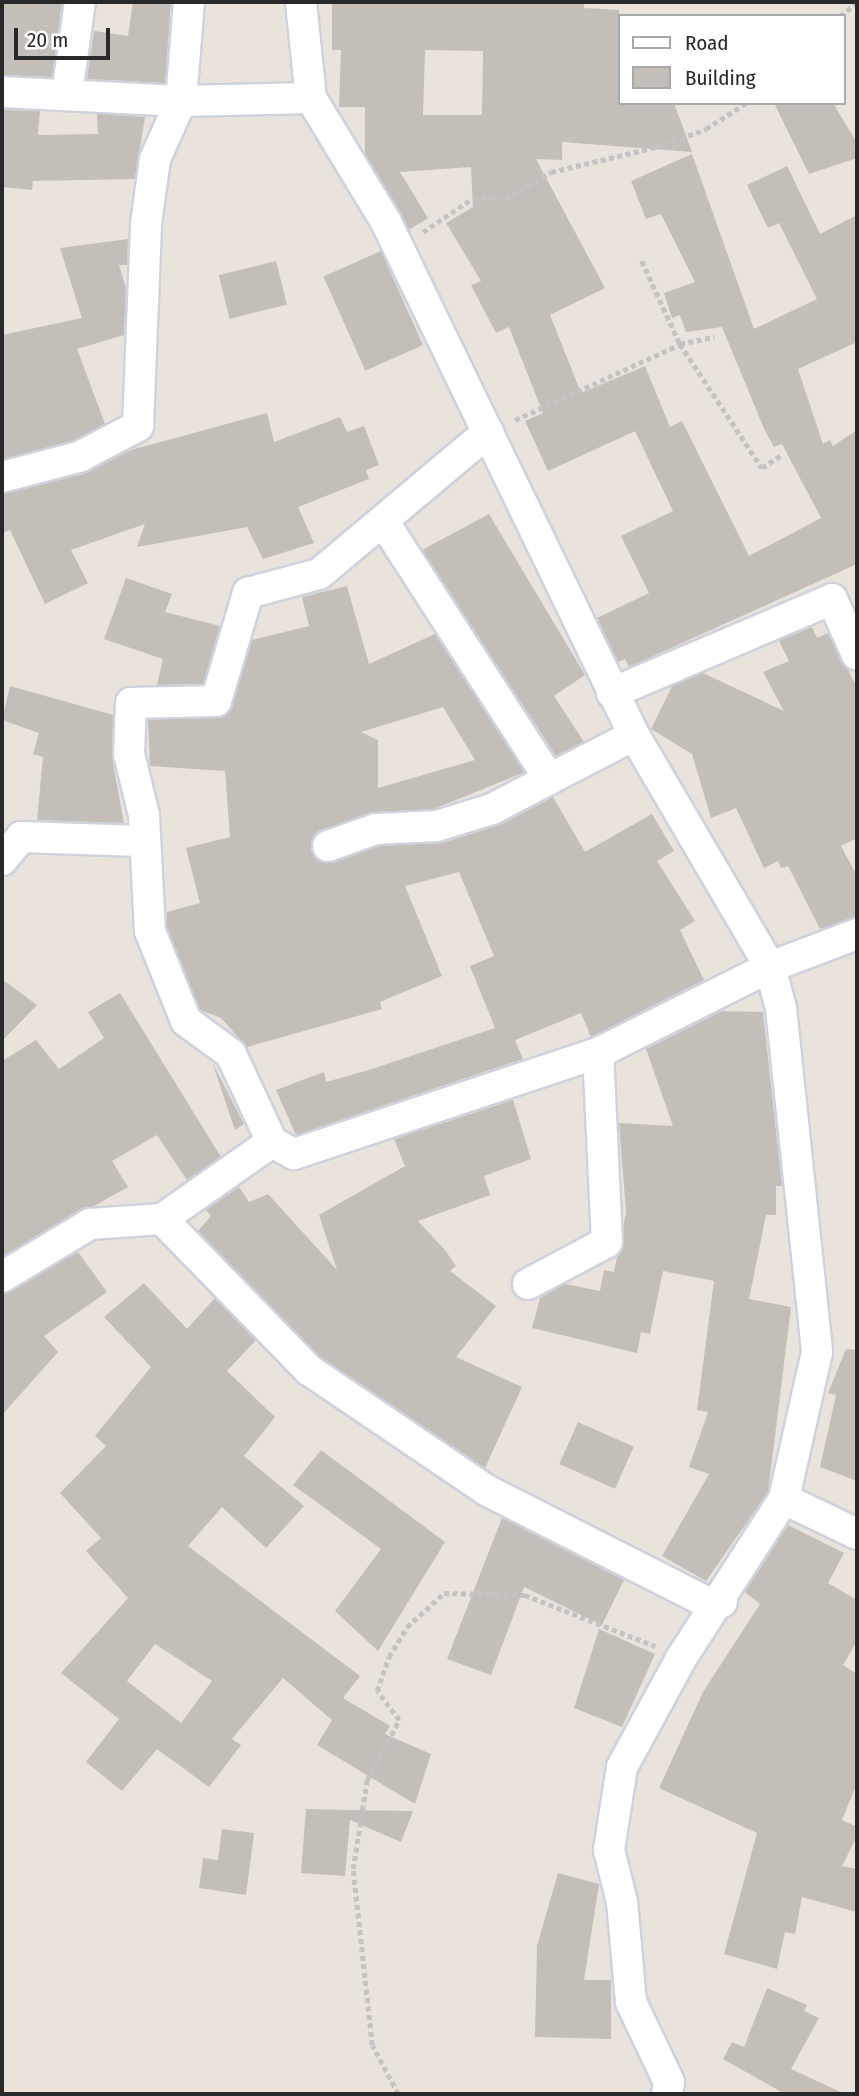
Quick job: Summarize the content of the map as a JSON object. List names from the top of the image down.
{
  "legend": ["Road", "Building"],
  "scale_bar": "20 m"
}
